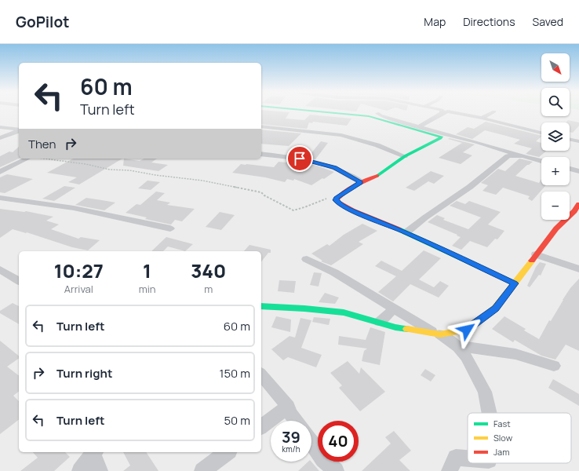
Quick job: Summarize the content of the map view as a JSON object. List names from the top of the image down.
{
  "legend": ["Fast", "Slow", "Jam"],
  "north": "bottom right",
  "page": {
    "header": "GoPilot",
    "nav": ["Map", "Directions", "Saved"],
    "map_buttons": ["+", "−"],
    "turn": ["60 m", "Turn left"],
    "then": "Then",
    "eta": [
      "10:27",
      "Arrival",
      "1",
      "min",
      "340",
      "m"
    ],
    "list": [
      {
        "name": "Turn left",
        "value": "60 m"
      },
      {
        "name": "Turn right",
        "value": "150 m"
      },
      {
        "name": "Turn left",
        "value": "50 m"
      }
    ],
    "speed": "39 km/h",
    "limit": "40"
  }
}
